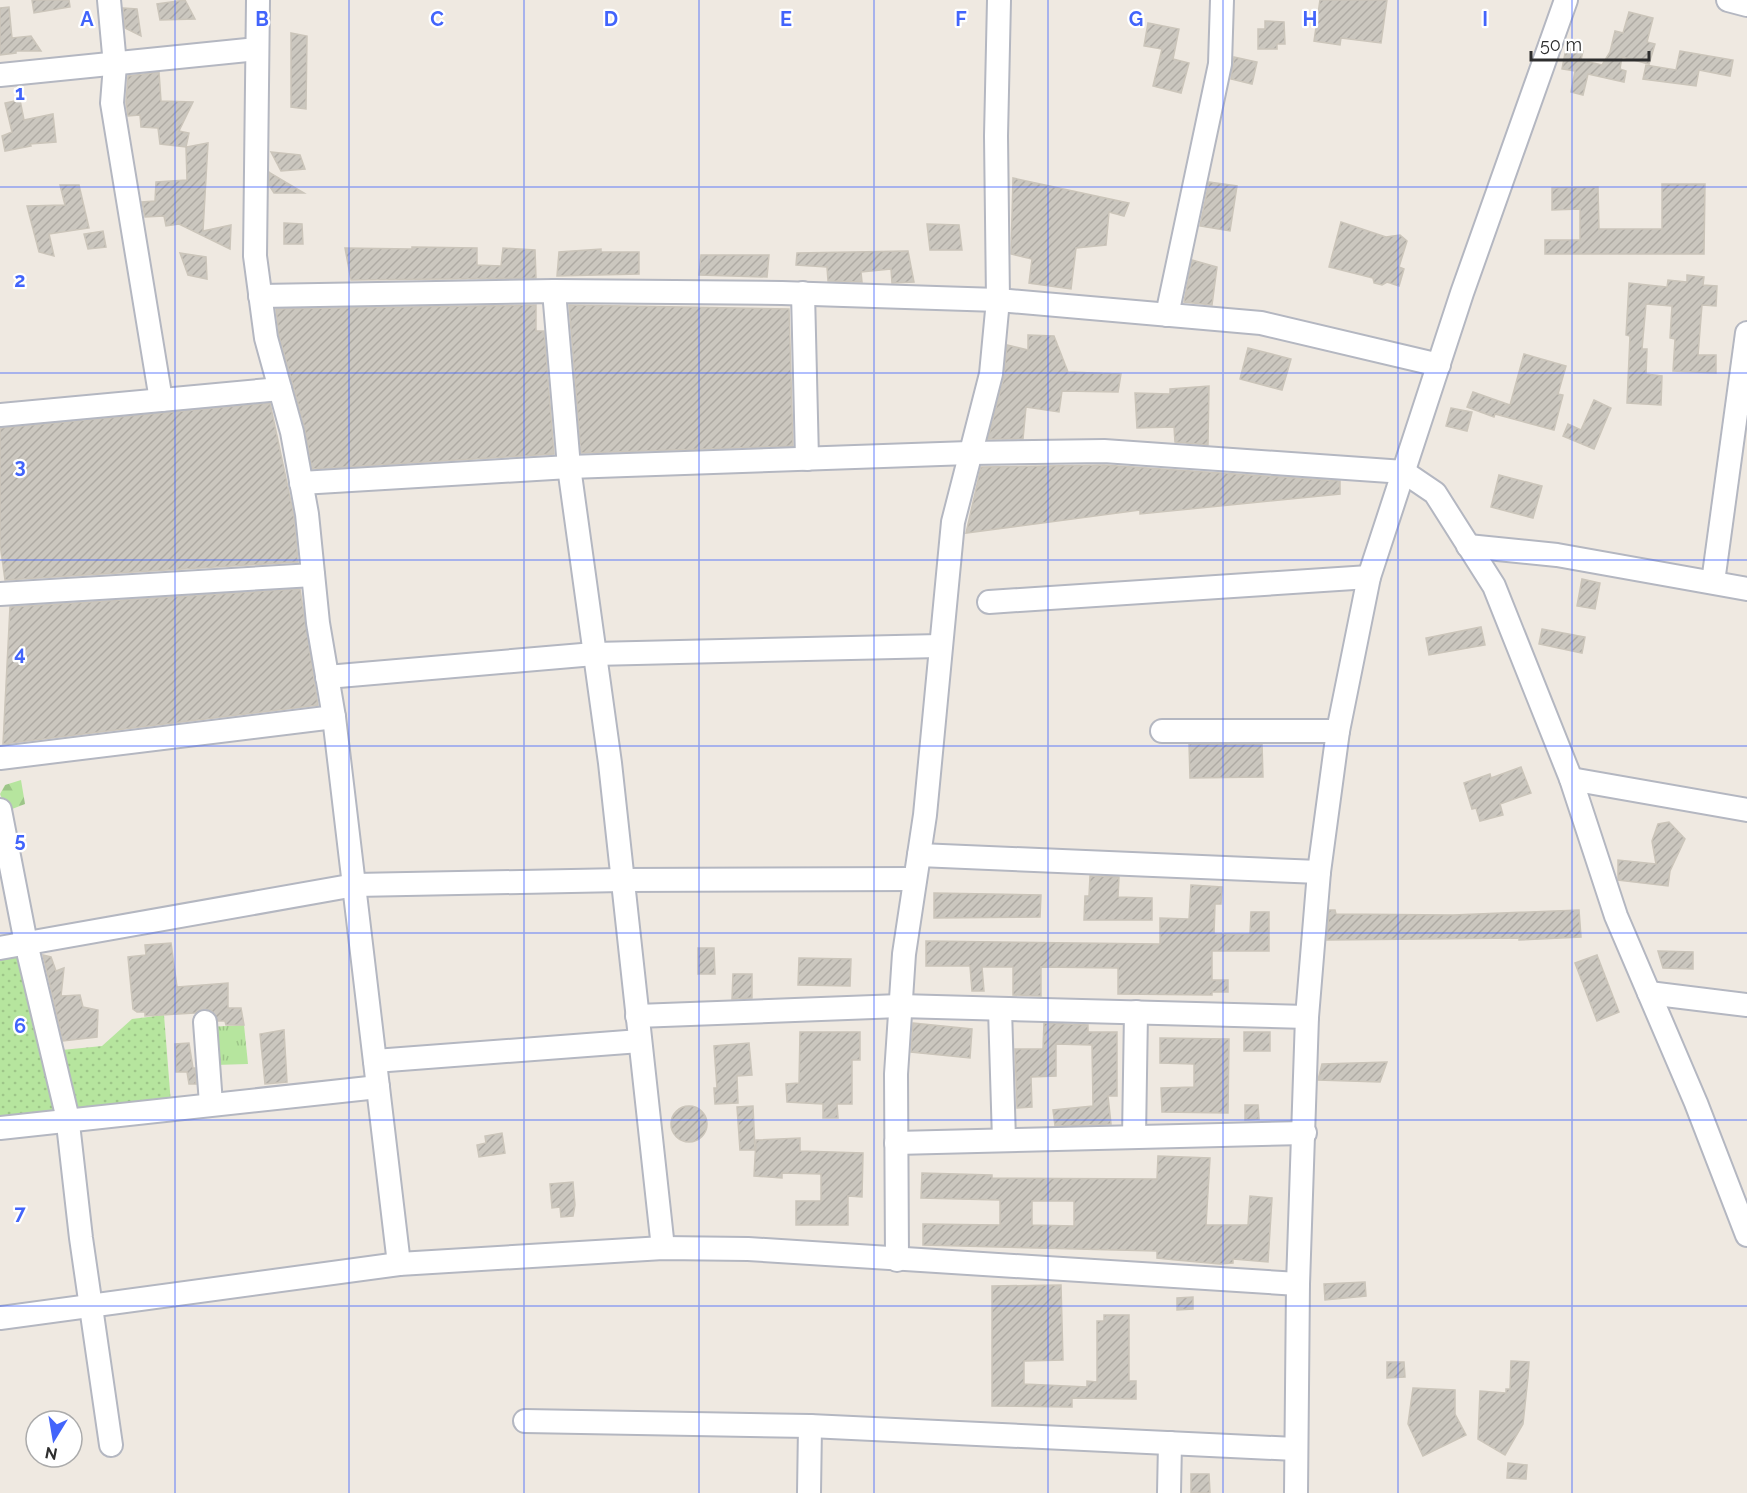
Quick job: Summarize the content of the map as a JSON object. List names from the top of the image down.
{
  "scale_bar": "50 m",
  "north": "bottom",
  "grid": {
    "columns": [
      "A",
      "B",
      "C",
      "D",
      "E",
      "F",
      "G",
      "H",
      "I"
    ],
    "rows": [
      "1",
      "2",
      "3",
      "4",
      "5",
      "6",
      "7"
    ]
  }
}
